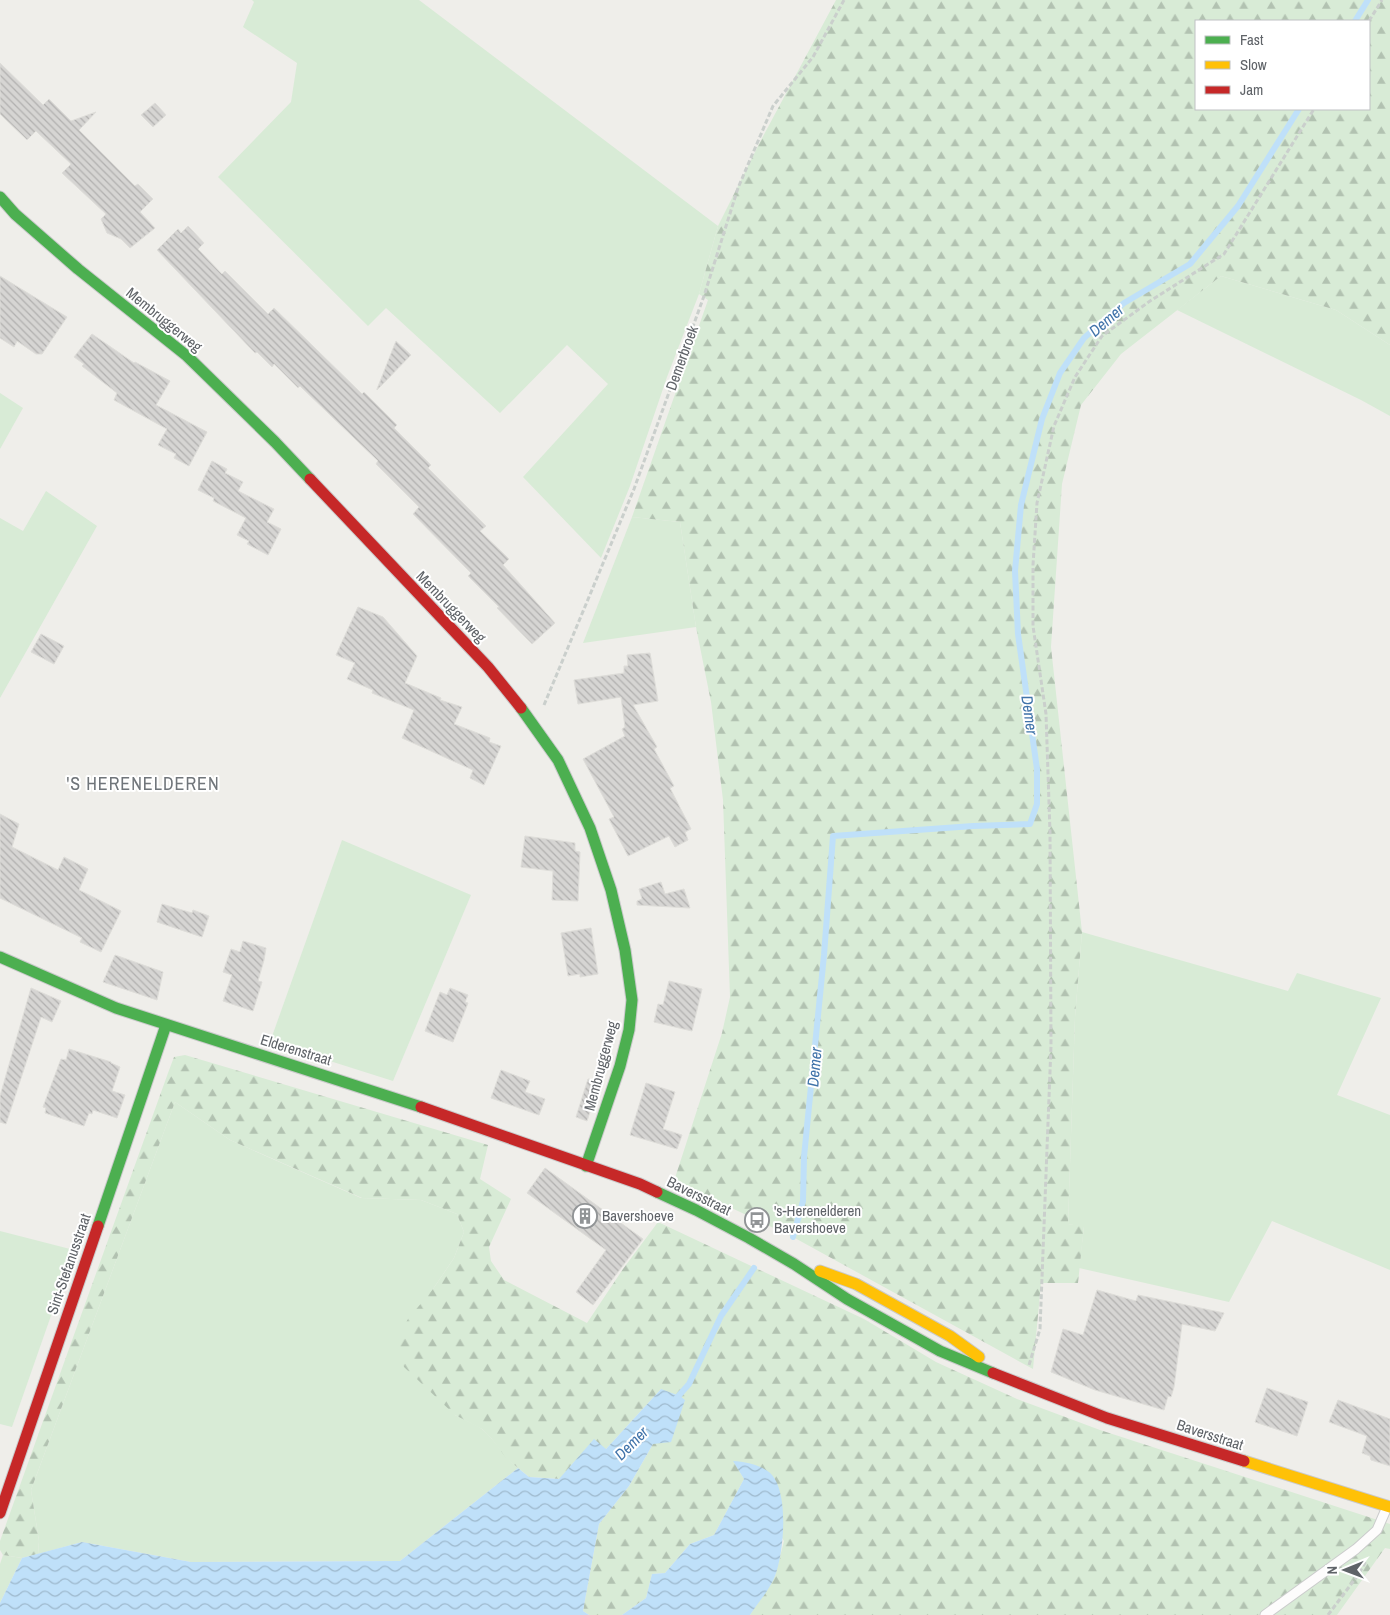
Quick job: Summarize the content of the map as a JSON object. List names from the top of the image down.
{
  "streets": {
    "main road": [
      "Membruggerweg",
      "Elderenstraat",
      "Baversstraat",
      "Sint-Stefanusstraat"
    ],
    "path": ["Demerbroek"]
  },
  "crossings": [
    ["Membruggerweg", "Demerbroek"],
    ["Membruggerweg", "Elderenstraat"],
    ["Membruggerweg", "Baversstraat"],
    ["Elderenstraat", "Baversstraat"],
    ["Elderenstraat", "Sint-Stefanusstraat"]
  ],
  "districts": ["'S HERENELDEREN"],
  "water": ["Demer"],
  "places": {
    "building": ["Bavershoeve"],
    "bus stop": ["'s-Herenelderen Bavershoeve"]
  },
  "legend": ["Fast", "Slow", "Jam"],
  "north": "left"
}
